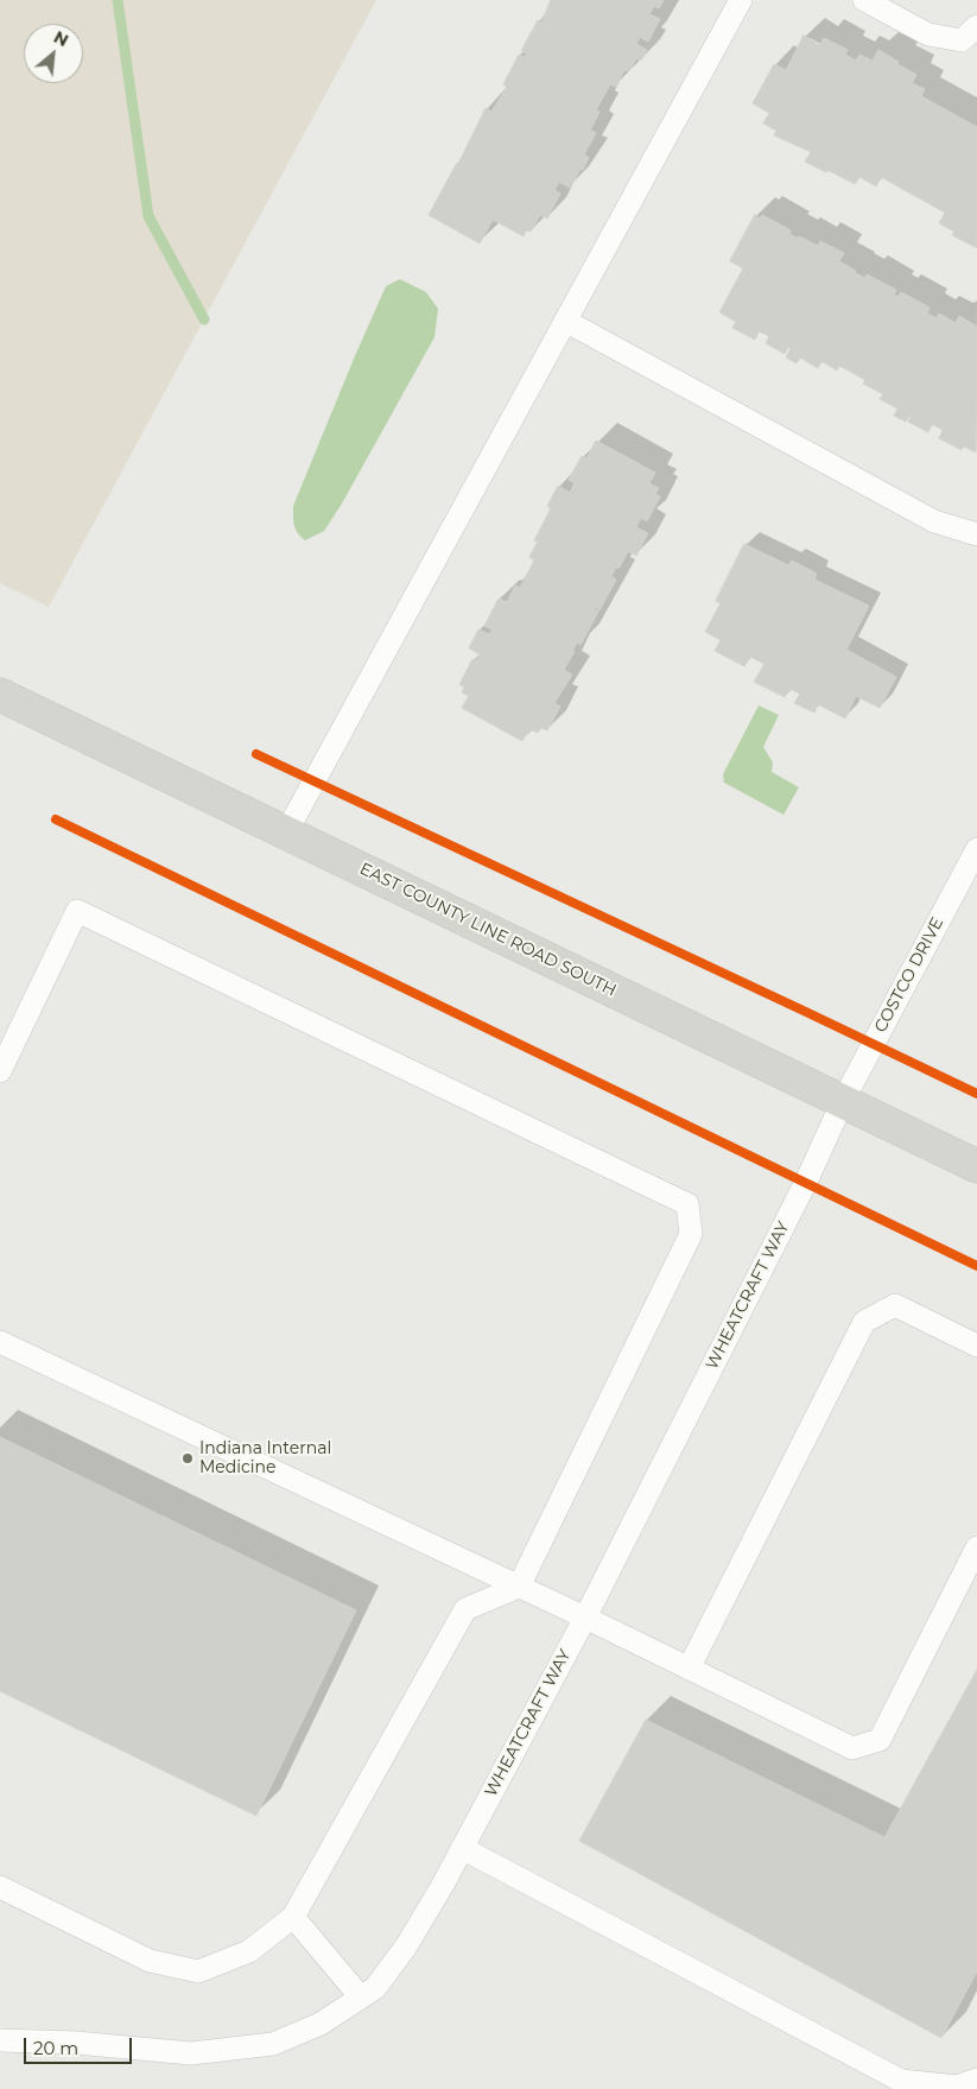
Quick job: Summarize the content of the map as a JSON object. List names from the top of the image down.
{
  "streets": {
    "main road": ["EAST COUNTY LINE ROAD SOUTH"],
    "lane": ["COSTCO DRIVE", "WHEATCRAFT WAY"]
  },
  "crossings": [
    ["EAST COUNTY LINE ROAD SOUTH", "COSTCO DRIVE"],
    ["EAST COUNTY LINE ROAD SOUTH", "WHEATCRAFT WAY"],
    ["COSTCO DRIVE", "WHEATCRAFT WAY"]
  ],
  "places": ["Indiana Internal Medicine"],
  "scale_bar": "20 m",
  "north": "top right"
}
